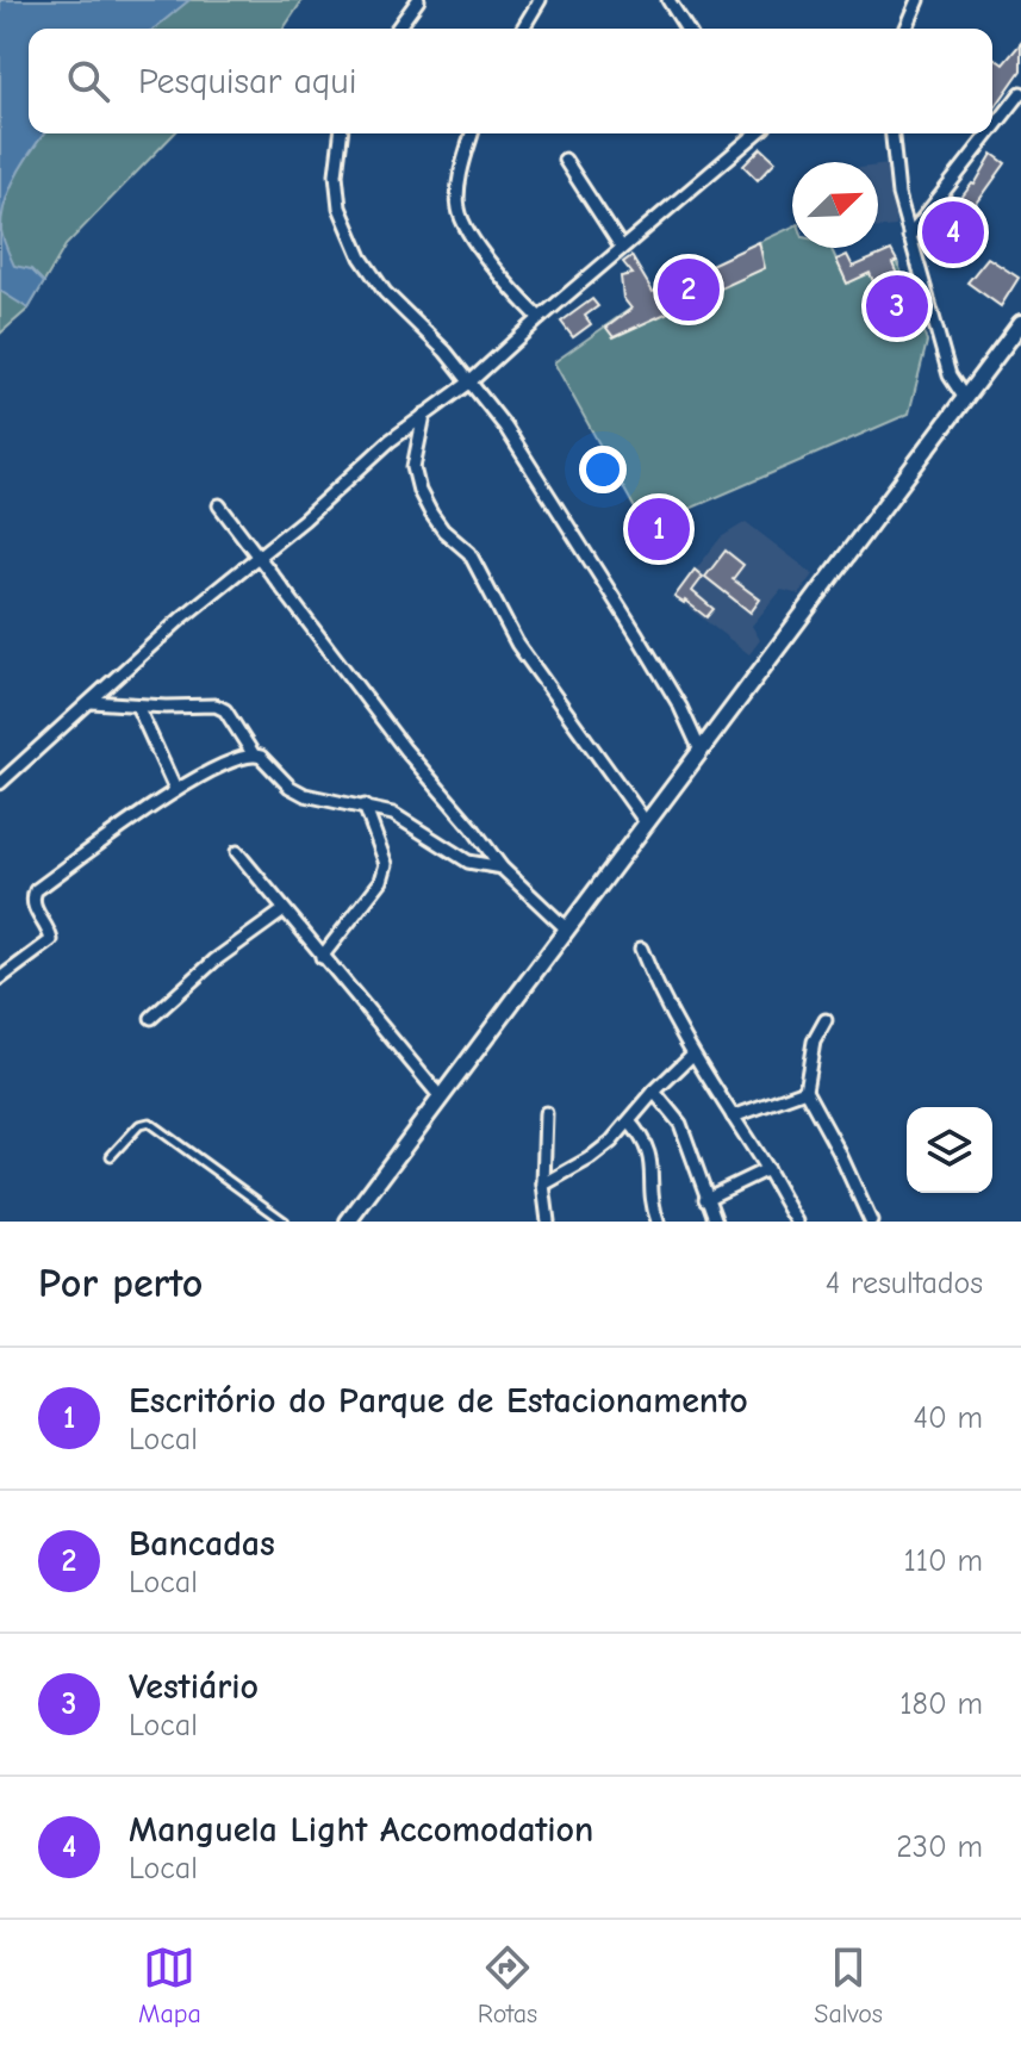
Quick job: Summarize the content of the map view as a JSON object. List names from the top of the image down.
{
  "north": "top right",
  "page": {
    "search": "Pesquisar aqui",
    "pins": [
      "4",
      "2",
      "3",
      "1"
    ],
    "heading": ["Por perto", "4 resultados"],
    "list": [
      {
        "mark": "1",
        "name": "Escritório do Parque de Estacionamento",
        "note": "Local",
        "value": "40 m"
      },
      {
        "mark": "2",
        "name": "Bancadas",
        "note": "Local",
        "value": "110 m"
      },
      {
        "mark": "3",
        "name": "Vestiário",
        "note": "Local",
        "value": "180 m"
      },
      {
        "mark": "4",
        "name": "Manguela Light Accomodation",
        "note": "Local",
        "value": "230 m"
      }
    ],
    "nav": ["Mapa", "Rotas", "Salvos"]
  }
}
